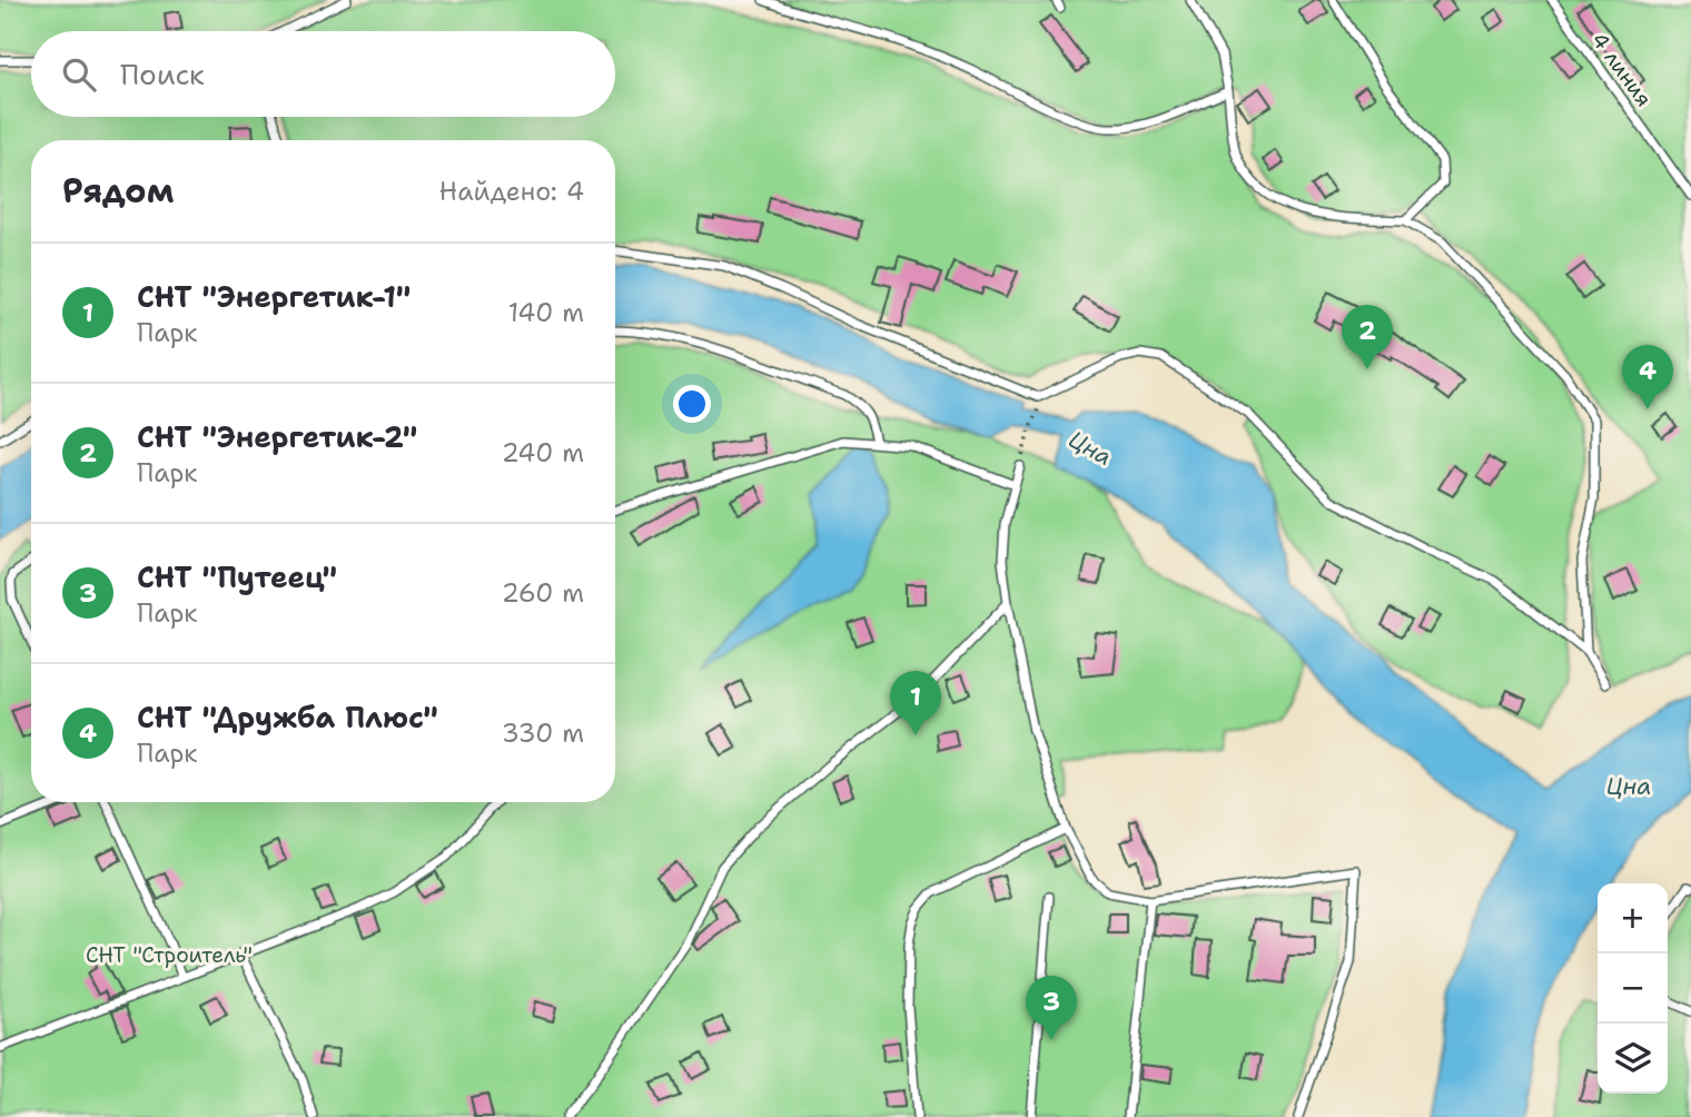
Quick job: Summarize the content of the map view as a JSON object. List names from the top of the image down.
{
  "streets": {
    "lane": ["4 линия"]
  },
  "water": ["Цна"],
  "parks": ["СНТ \"Строитель\""],
  "page": {
    "search": "Поиск",
    "heading": ["Рядом", "Найдено: 4"],
    "list": [
      {
        "mark": "1",
        "name": "СНТ \"Энергетик-1\"",
        "note": "Парк",
        "value": "140 m"
      },
      {
        "mark": "2",
        "name": "СНТ \"Энергетик-2\"",
        "note": "Парк",
        "value": "240 m"
      },
      {
        "mark": "3",
        "name": "СНТ \"Путеец\"",
        "note": "Парк",
        "value": "260 m"
      },
      {
        "mark": "4",
        "name": "СНТ \"Дружба Плюс\"",
        "note": "Парк",
        "value": "330 m"
      }
    ],
    "pins": [
      "2",
      "4",
      "1",
      "3"
    ],
    "map_buttons": ["+", "−"]
  }
}
